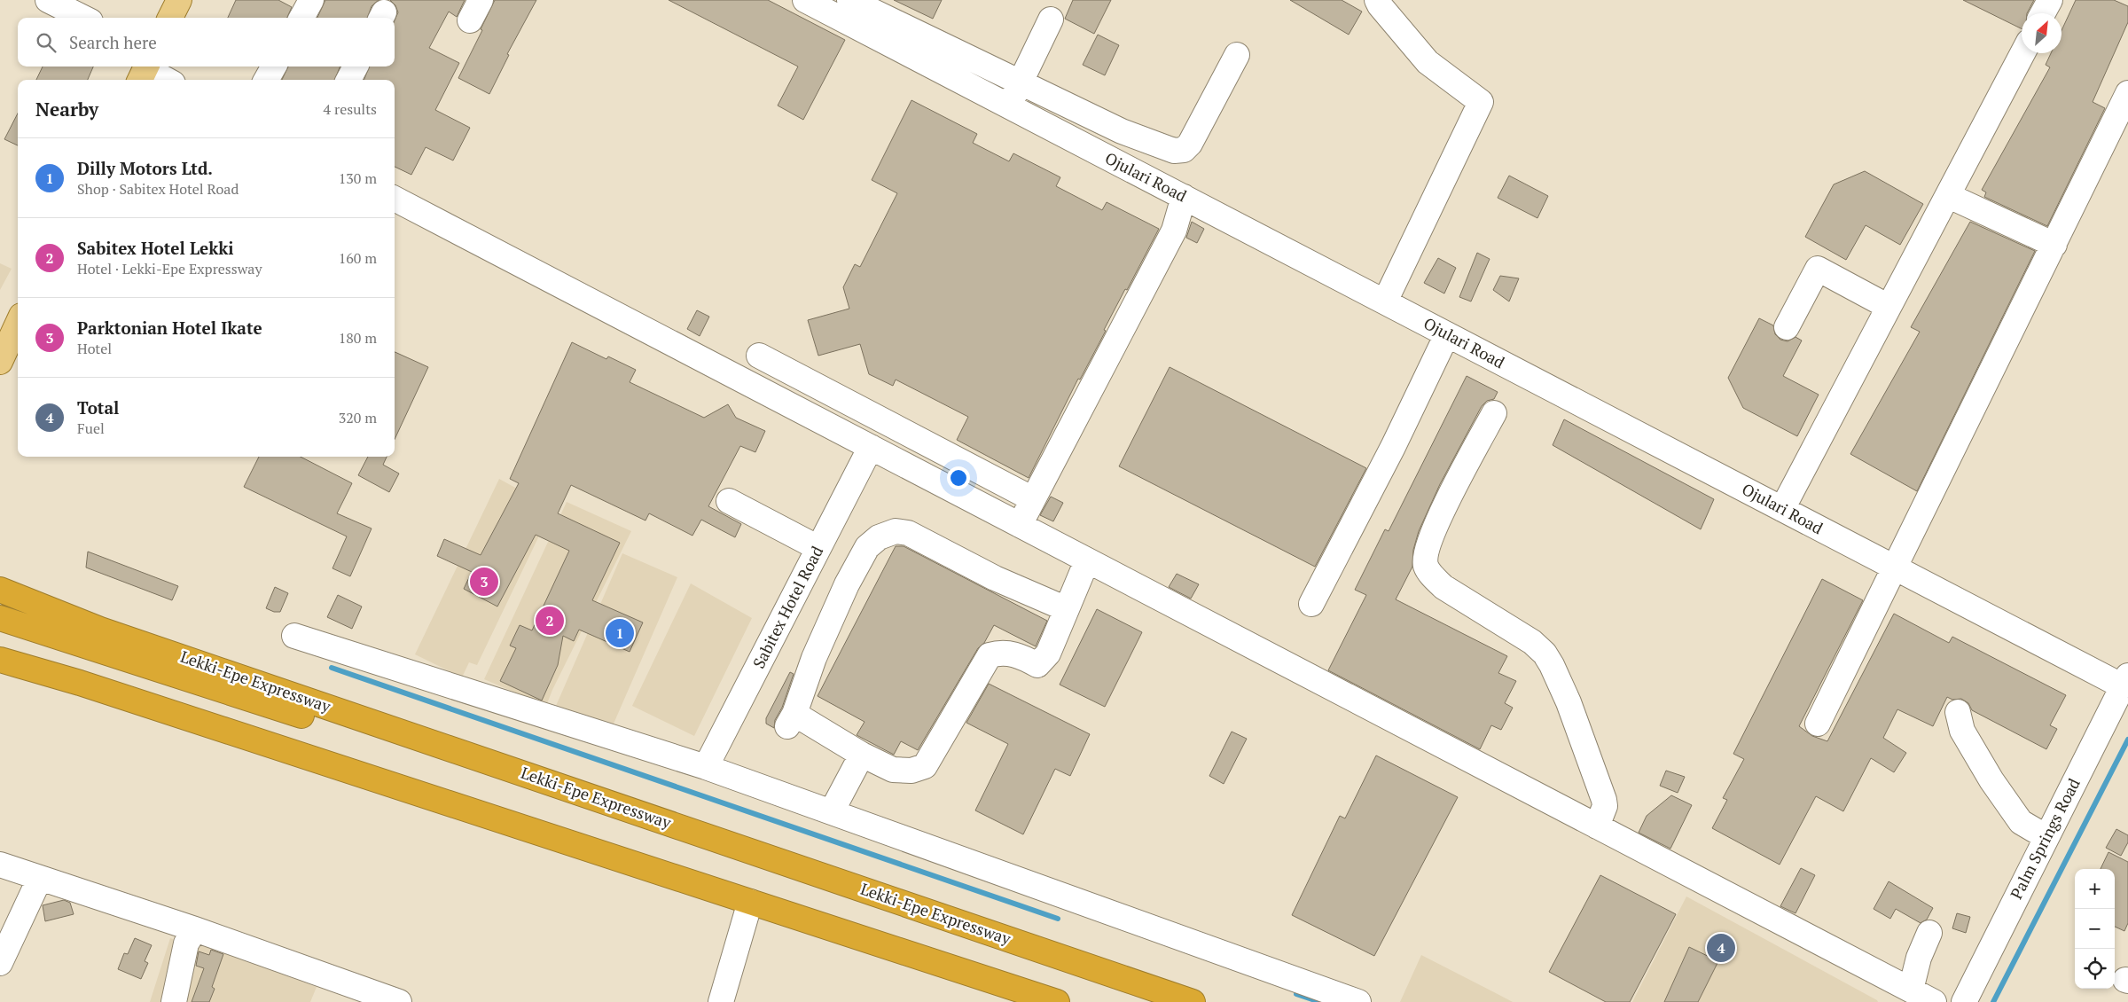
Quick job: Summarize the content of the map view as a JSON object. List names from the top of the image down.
{
  "streets": {
    "highway": ["Lekki-Epe Expressway"],
    "street": ["Ojulari Road", "Sabitex Hotel Road", "Palm Springs Road"]
  },
  "crossings": [
    ["Ojulari Road", "Palm Springs Road"]
  ],
  "north": "top right",
  "page": {
    "search": "Search here",
    "heading": ["Nearby", "4 results"],
    "list": [
      {
        "mark": "1",
        "name": "Dilly Motors Ltd.",
        "note": "Shop · Sabitex Hotel Road",
        "value": "130 m"
      },
      {
        "mark": "2",
        "name": "Sabitex Hotel Lekki",
        "note": "Hotel · Lekki-Epe Expressway",
        "value": "160 m"
      },
      {
        "mark": "3",
        "name": "Parktonian Hotel Ikate",
        "note": "Hotel",
        "value": "180 m"
      },
      {
        "mark": "4",
        "name": "Total",
        "note": "Fuel",
        "value": "320 m"
      }
    ],
    "pins": [
      "3",
      "2",
      "1",
      "4"
    ],
    "map_buttons": ["+", "−"]
  }
}
